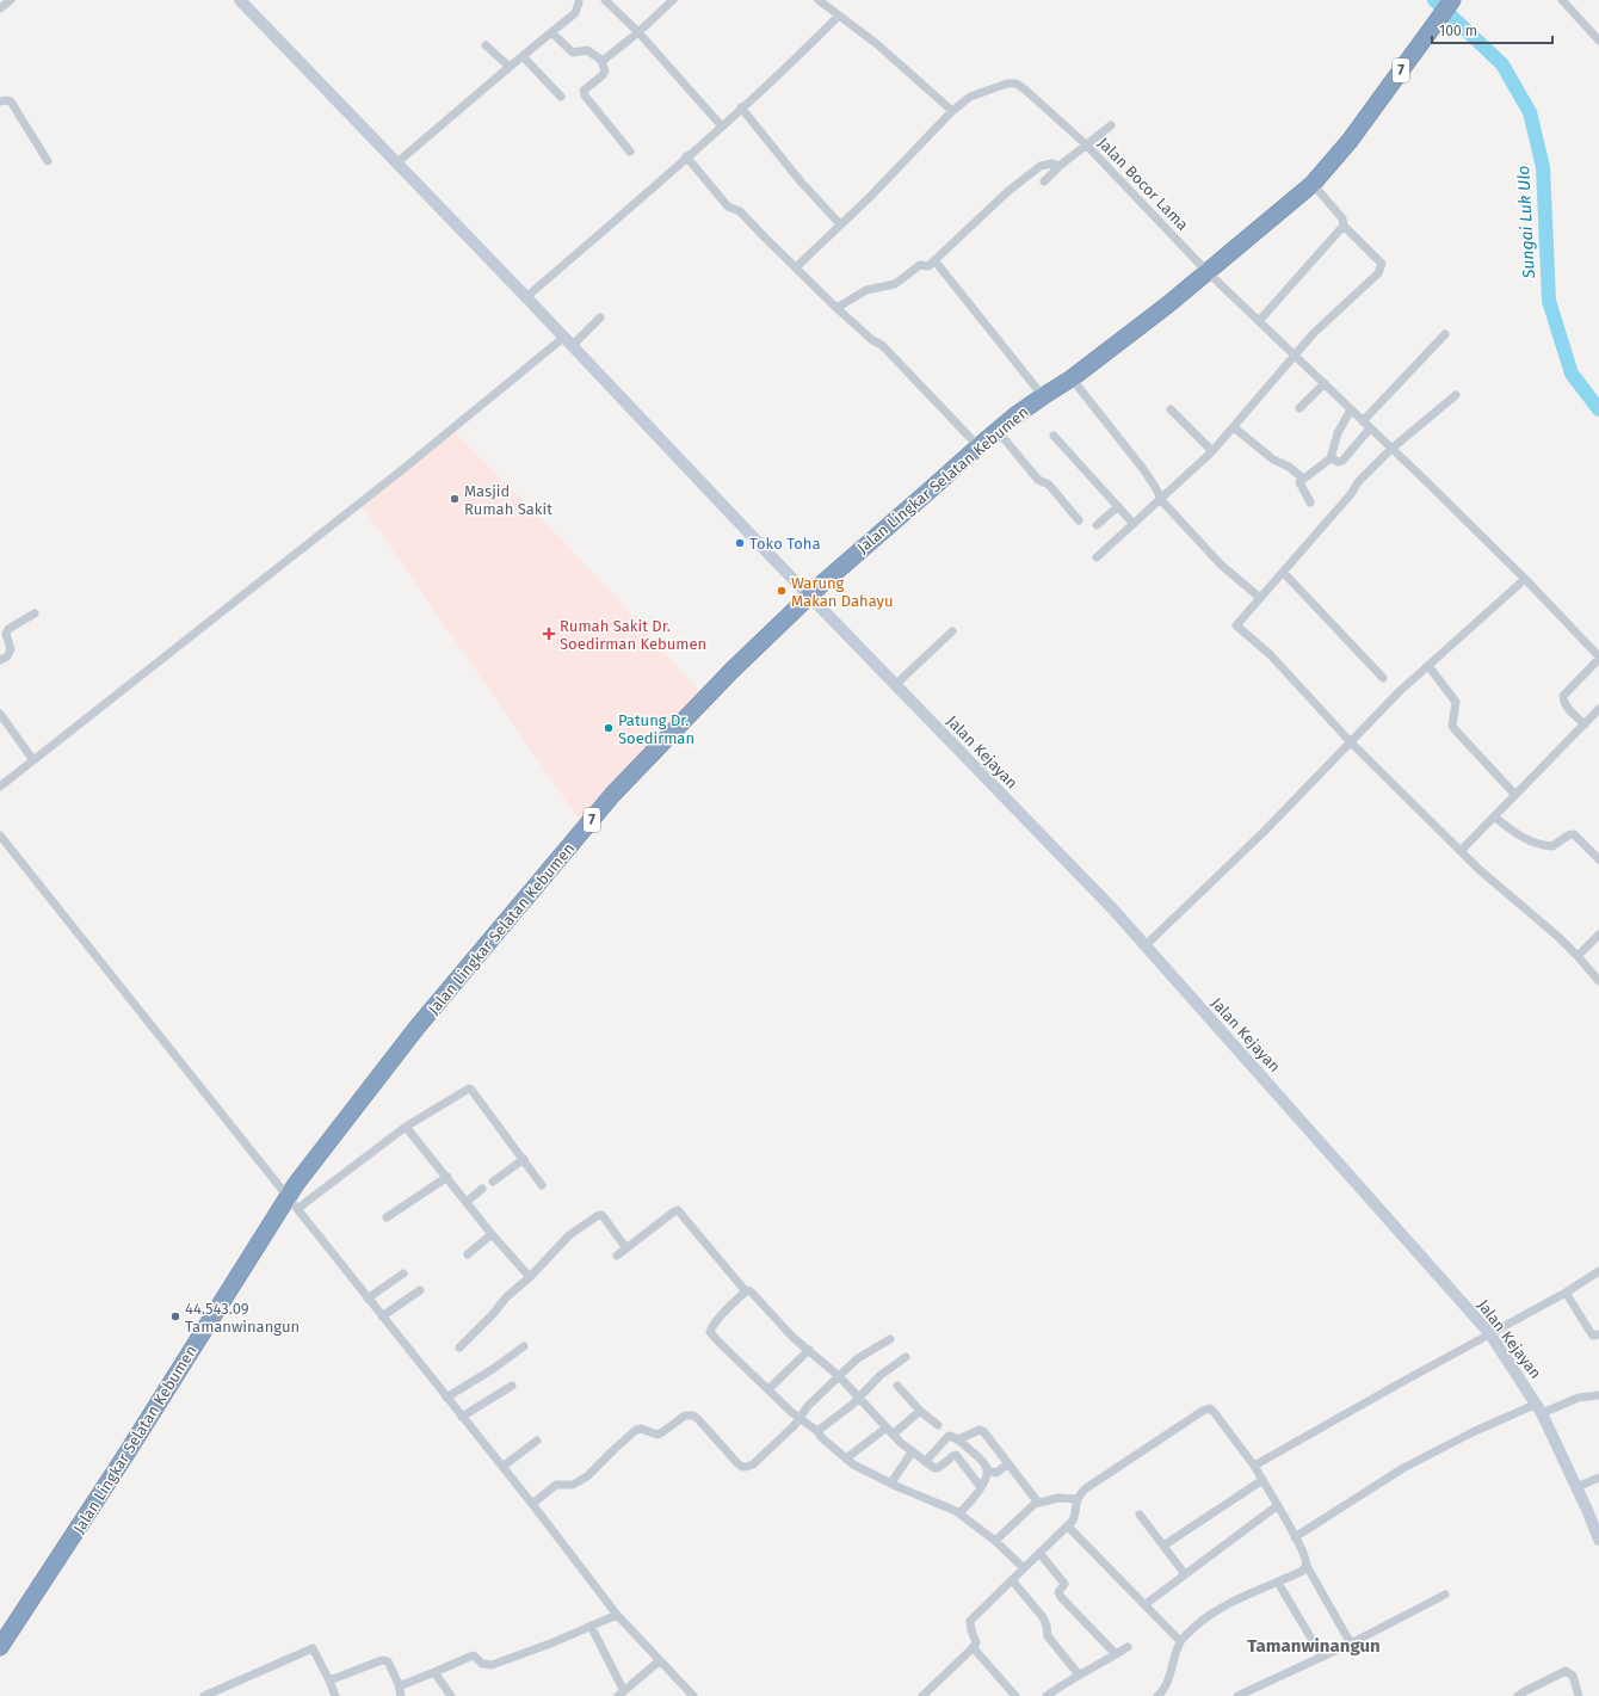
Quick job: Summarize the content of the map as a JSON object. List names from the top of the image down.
{
  "streets": {
    "highway": ["7", "Jalan Lingkar Selatan Kebumen"],
    "main road": ["Jalan Kejayan"],
    "street": ["Jalan Bocor Lama"]
  },
  "crossings": [
    ["Jalan Bocor Lama", "Jalan Lingkar Selatan Kebumen"],
    ["Jalan Lingkar Selatan Kebumen", "Jalan Kejayan"]
  ],
  "districts": ["Tamanwinangun"],
  "water": ["Sungai Luk Ulo"],
  "places": {
    "other": [
      "Masjid Rumah Sakit",
      "Toko Toha",
      "Warung Makan Dahayu",
      "Patung Dr. Soedirman",
      "44.543.09 Tamanwinangun"
    ],
    "health": ["Rumah Sakit Dr. Soedirman Kebumen"]
  },
  "scale_bar": "100 m"
}
